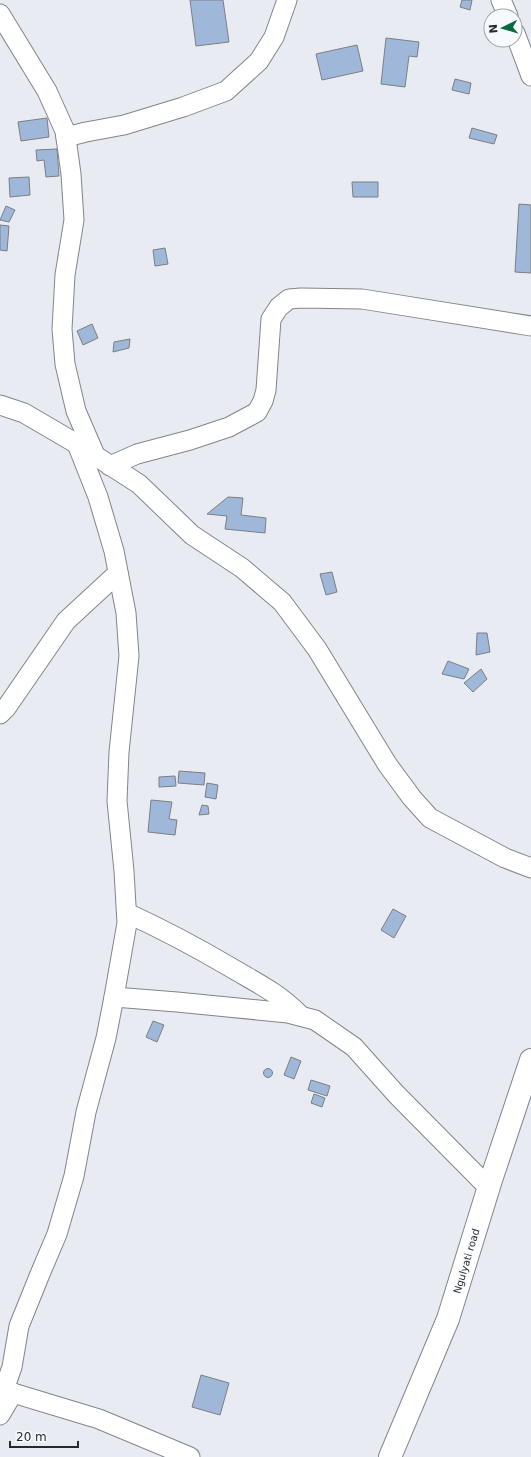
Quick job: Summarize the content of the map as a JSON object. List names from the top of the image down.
{
  "streets": {
    "main road": ["Ngulyati road"]
  },
  "scale_bar": "20 m",
  "north": "left"
}
